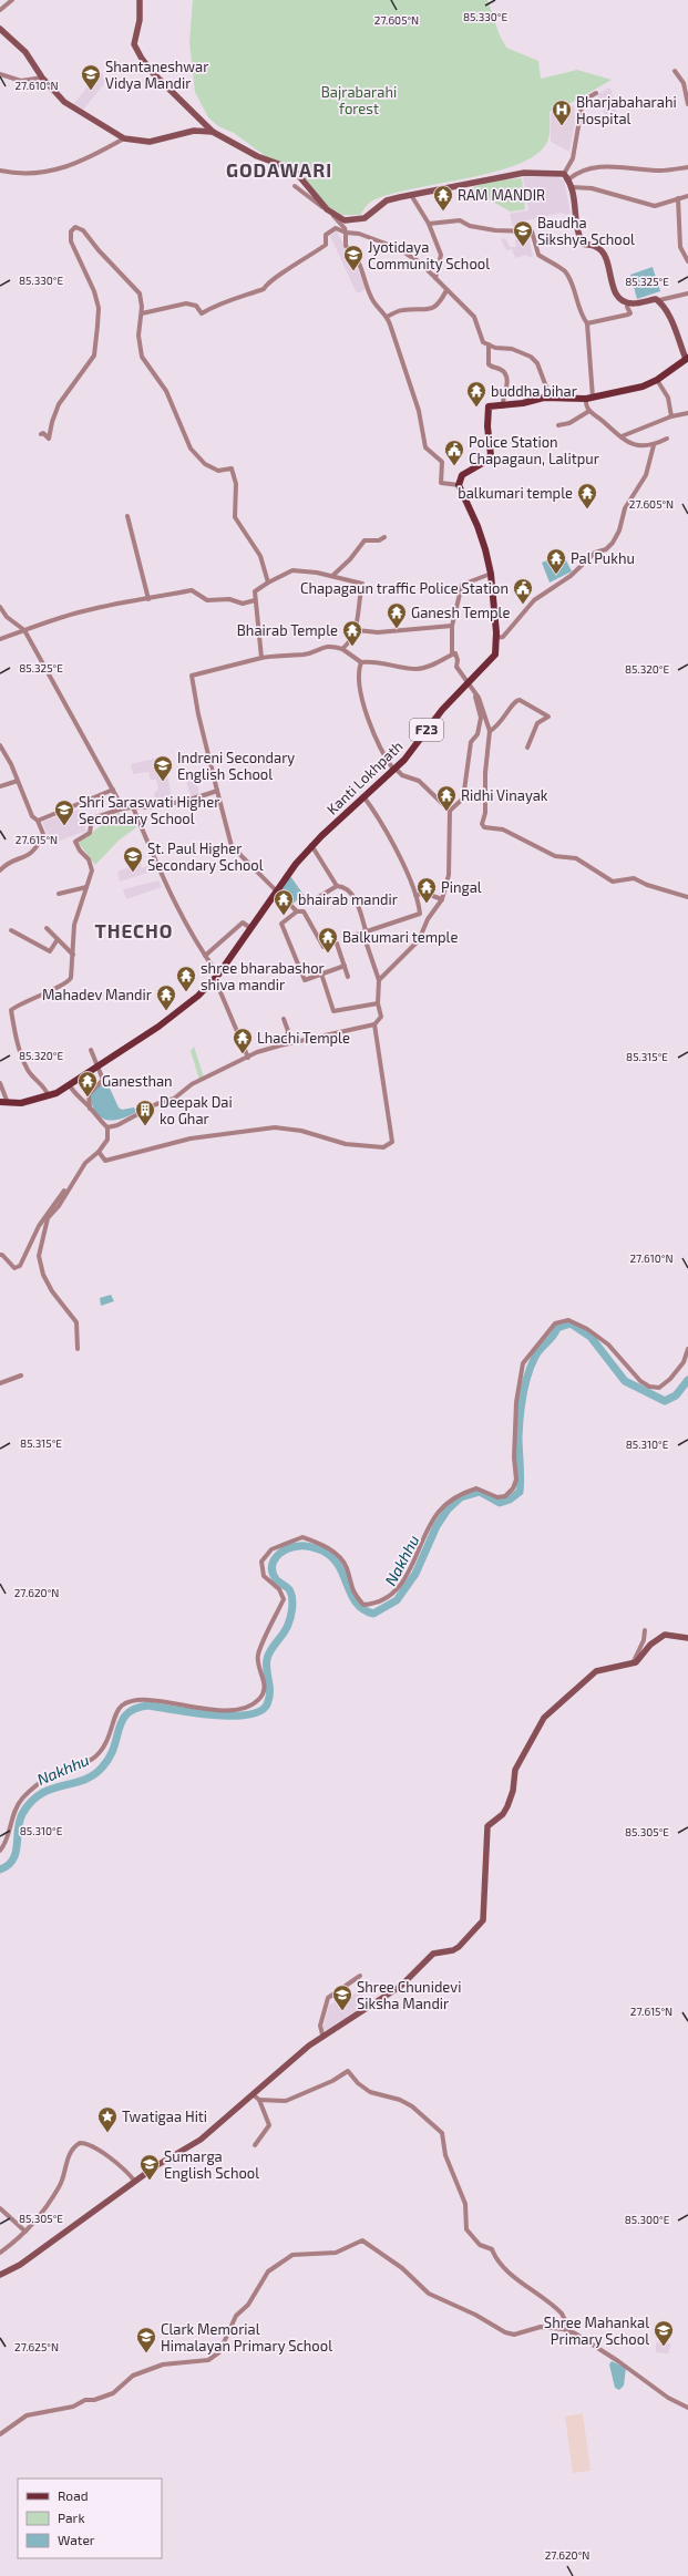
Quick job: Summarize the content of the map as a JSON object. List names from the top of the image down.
{
  "streets": {
    "main road": ["F23", "Kanti Lokhpath"]
  },
  "districts": ["GODAWARI", "THECHO"],
  "water": ["Nakhhu"],
  "parks": ["Bajrabarahi forest"],
  "places": {
    "school or university": [
      "Shantaneshwar Vidya Mandir",
      "Baudha Sikshya School",
      "Jyotidaya Community School",
      "Indreni Secondary English School",
      "Shri Saraswati Higher Secondary School",
      "St. Paul Higher Secondary School",
      "Shree Chunidevi Siksha Mandir",
      "Sumarga English School",
      "Shree Mahankal Primary School",
      "Clark Memorial Himalayan Primary School"
    ],
    "hospital": ["Bharjabaharahi Hospital"],
    "temple": [
      "RAM MANDIR",
      "buddha bihar",
      "balkumari temple",
      "Pal Pukhu",
      "Ganesh Temple",
      "Bhairab Temple",
      "Ridhi Vinayak",
      "Pingal",
      "bhairab mandir",
      "Balkumari temple",
      "shree bharabashor shiva mandir",
      "Mahadev Mandir",
      "Lhachi Temple",
      "Ganesthan"
    ],
    "public building": ["Police Station Chapagaun, Lalitpur", "Chapagaun traffic Police Station"],
    "building": ["Deepak Dai ko Ghar"],
    "place": ["Twatigaa Hiti"]
  },
  "legend": ["Road", "Park", "Water"],
  "coordinates": [
    "85.330°E",
    "27.605°N",
    "27.610°N",
    "85.325°E",
    "85.320°E",
    "27.615°N",
    "85.315°E",
    "85.310°E",
    "27.620°N",
    "85.305°E",
    "85.300°E",
    "27.625°N"
  ]
}
